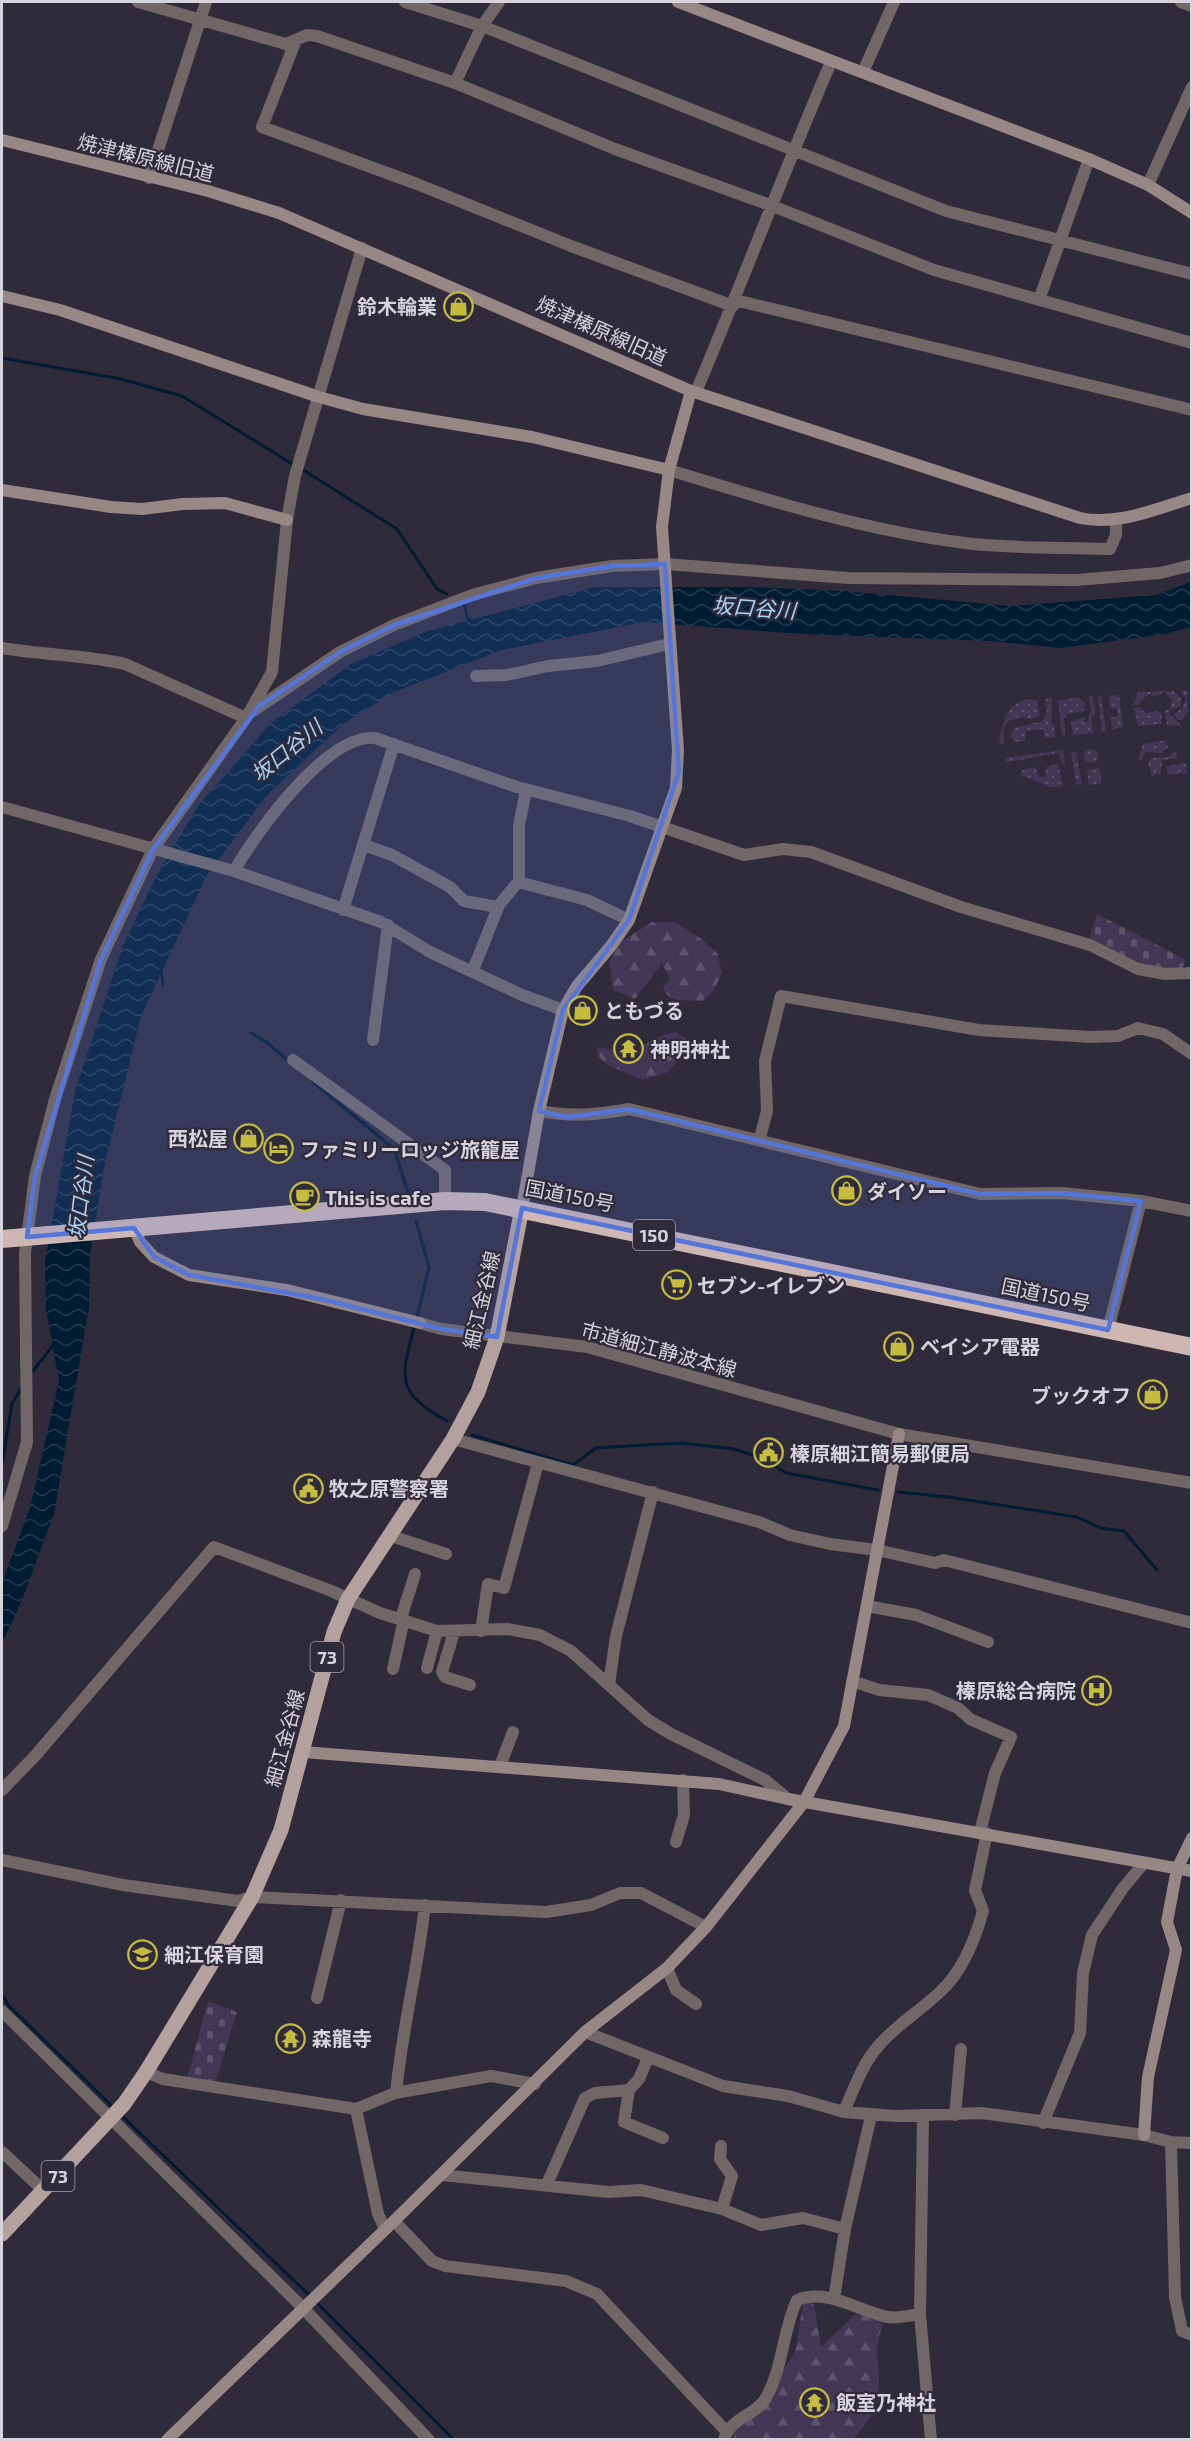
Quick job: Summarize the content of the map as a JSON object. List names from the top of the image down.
{
  "streets": {
    "highway": ["国道150号", "150"],
    "main road": ["細江金谷線", "73"],
    "street": ["焼津榛原線旧道", "市道細江静波本線"]
  },
  "crossings": [
    ["国道150号", "細江金谷線"],
    ["国道150号", "市道細江静波本線"],
    ["細江金谷線", "市道細江静波本線"]
  ],
  "water": ["坂口谷川"],
  "places": {
    "shop": [
      "鈴木輪業",
      "ともづる",
      "西松屋",
      "ダイソー",
      "ベイシア電器",
      "ブックオフ"
    ],
    "temple": ["神明神社", "森龍寺", "飯室乃神社"],
    "hotel": ["ファミリーロッジ旅籠屋"],
    "cafe": ["This is cafe"],
    "supermarket": ["セブン-イレブン"],
    "public building": ["榛原細江簡易郵便局", "牧之原警察署"],
    "hospital": ["榛原総合病院"],
    "school or university": ["細江保育園"]
  }
}
